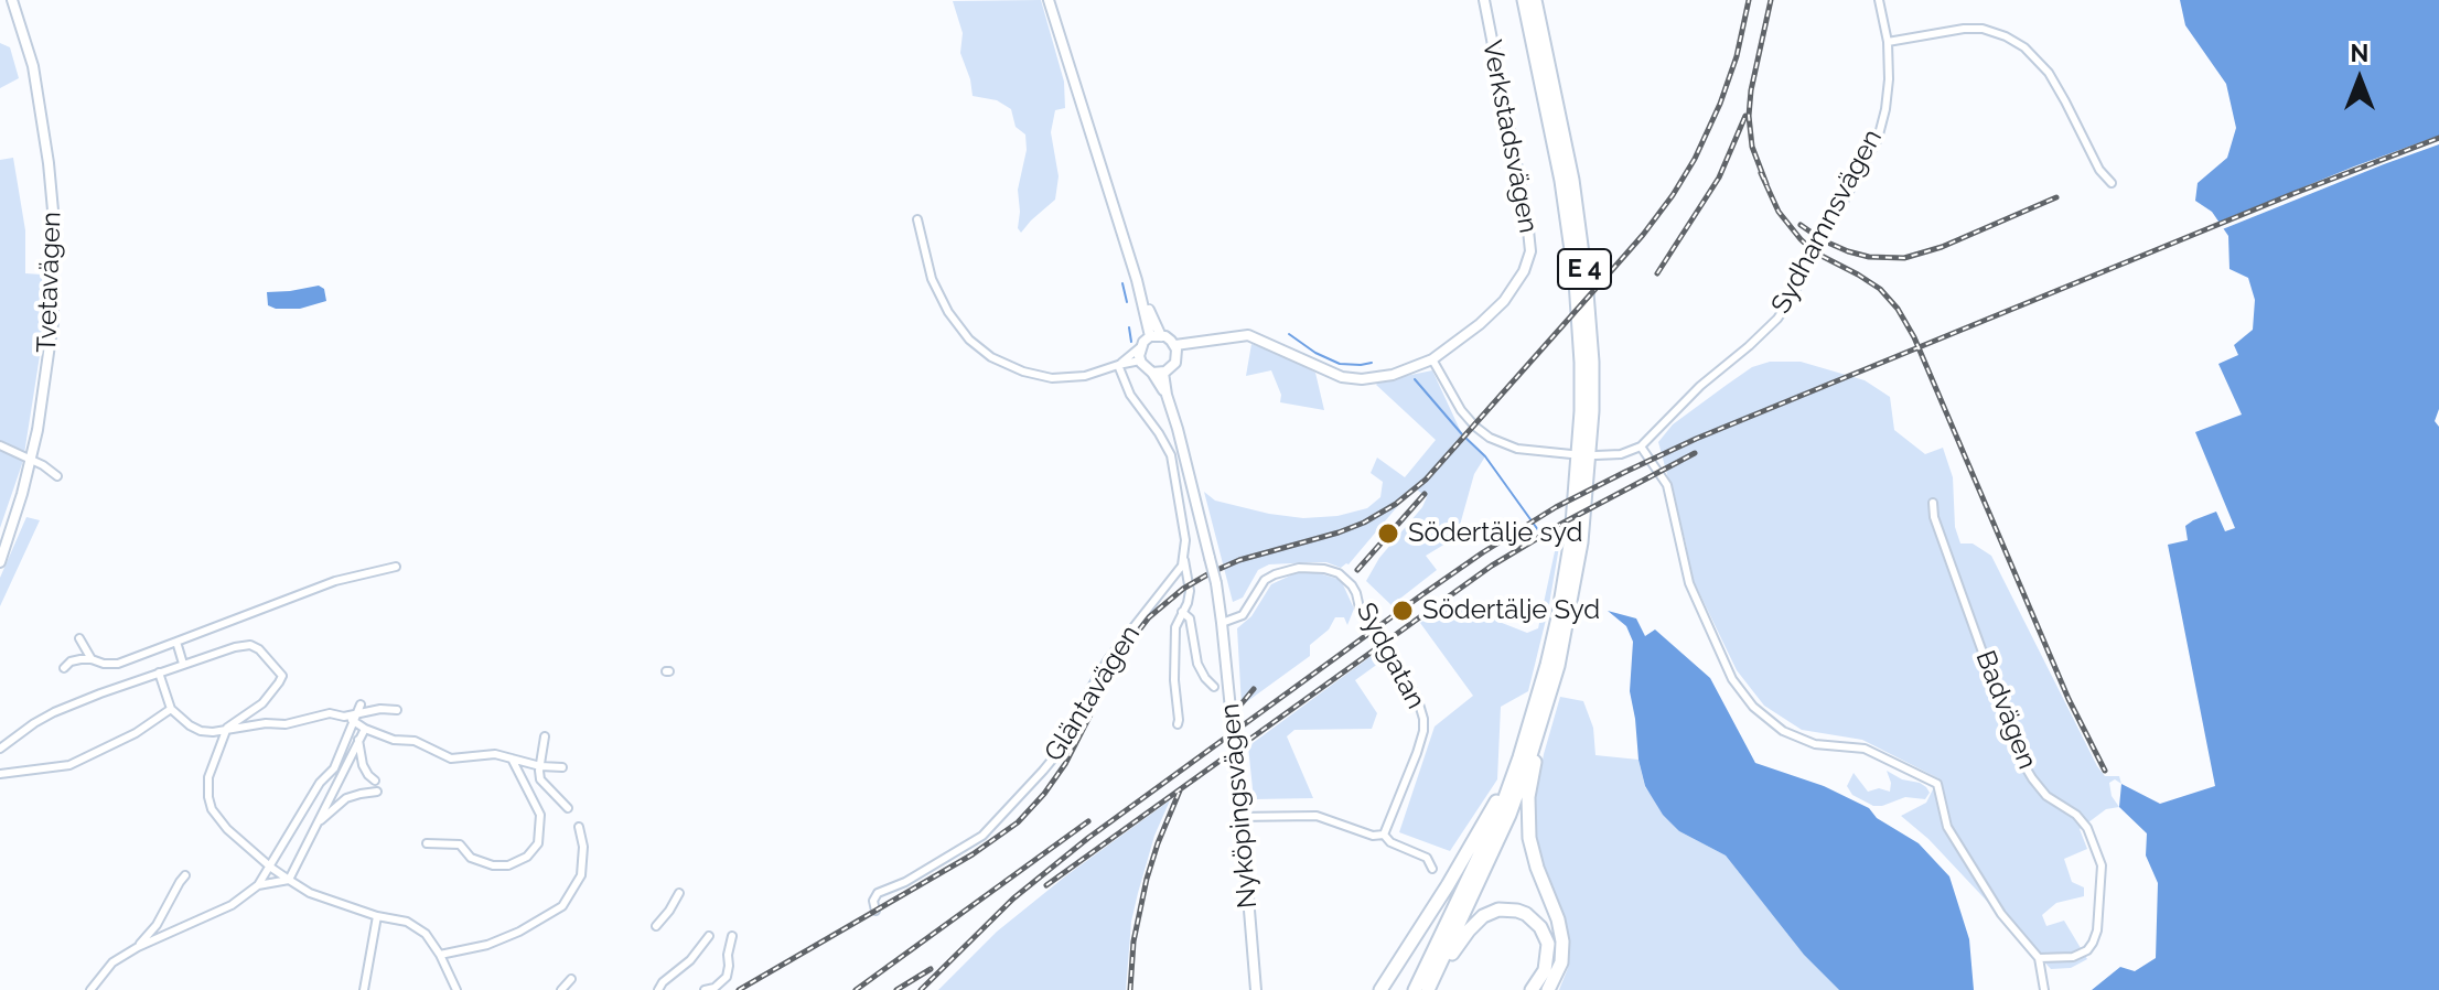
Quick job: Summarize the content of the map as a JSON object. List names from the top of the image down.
{
  "streets": {
    "highway": ["E 4"],
    "main road": ["Verkstadsvägen", "Tvetavägen", "Nyköpingsvägen"],
    "street": [
      "Sydhamnsvägen",
      "Sydgatan",
      "Gläntavägen",
      "Badvägen"
    ]
  },
  "crossings": [
    ["Verkstadsvägen", "Nyköpingsvägen"],
    ["Sydgatan", "Nyköpingsvägen"]
  ],
  "places": ["Södertälje syd", "Södertälje Syd"],
  "north": "top"
}
